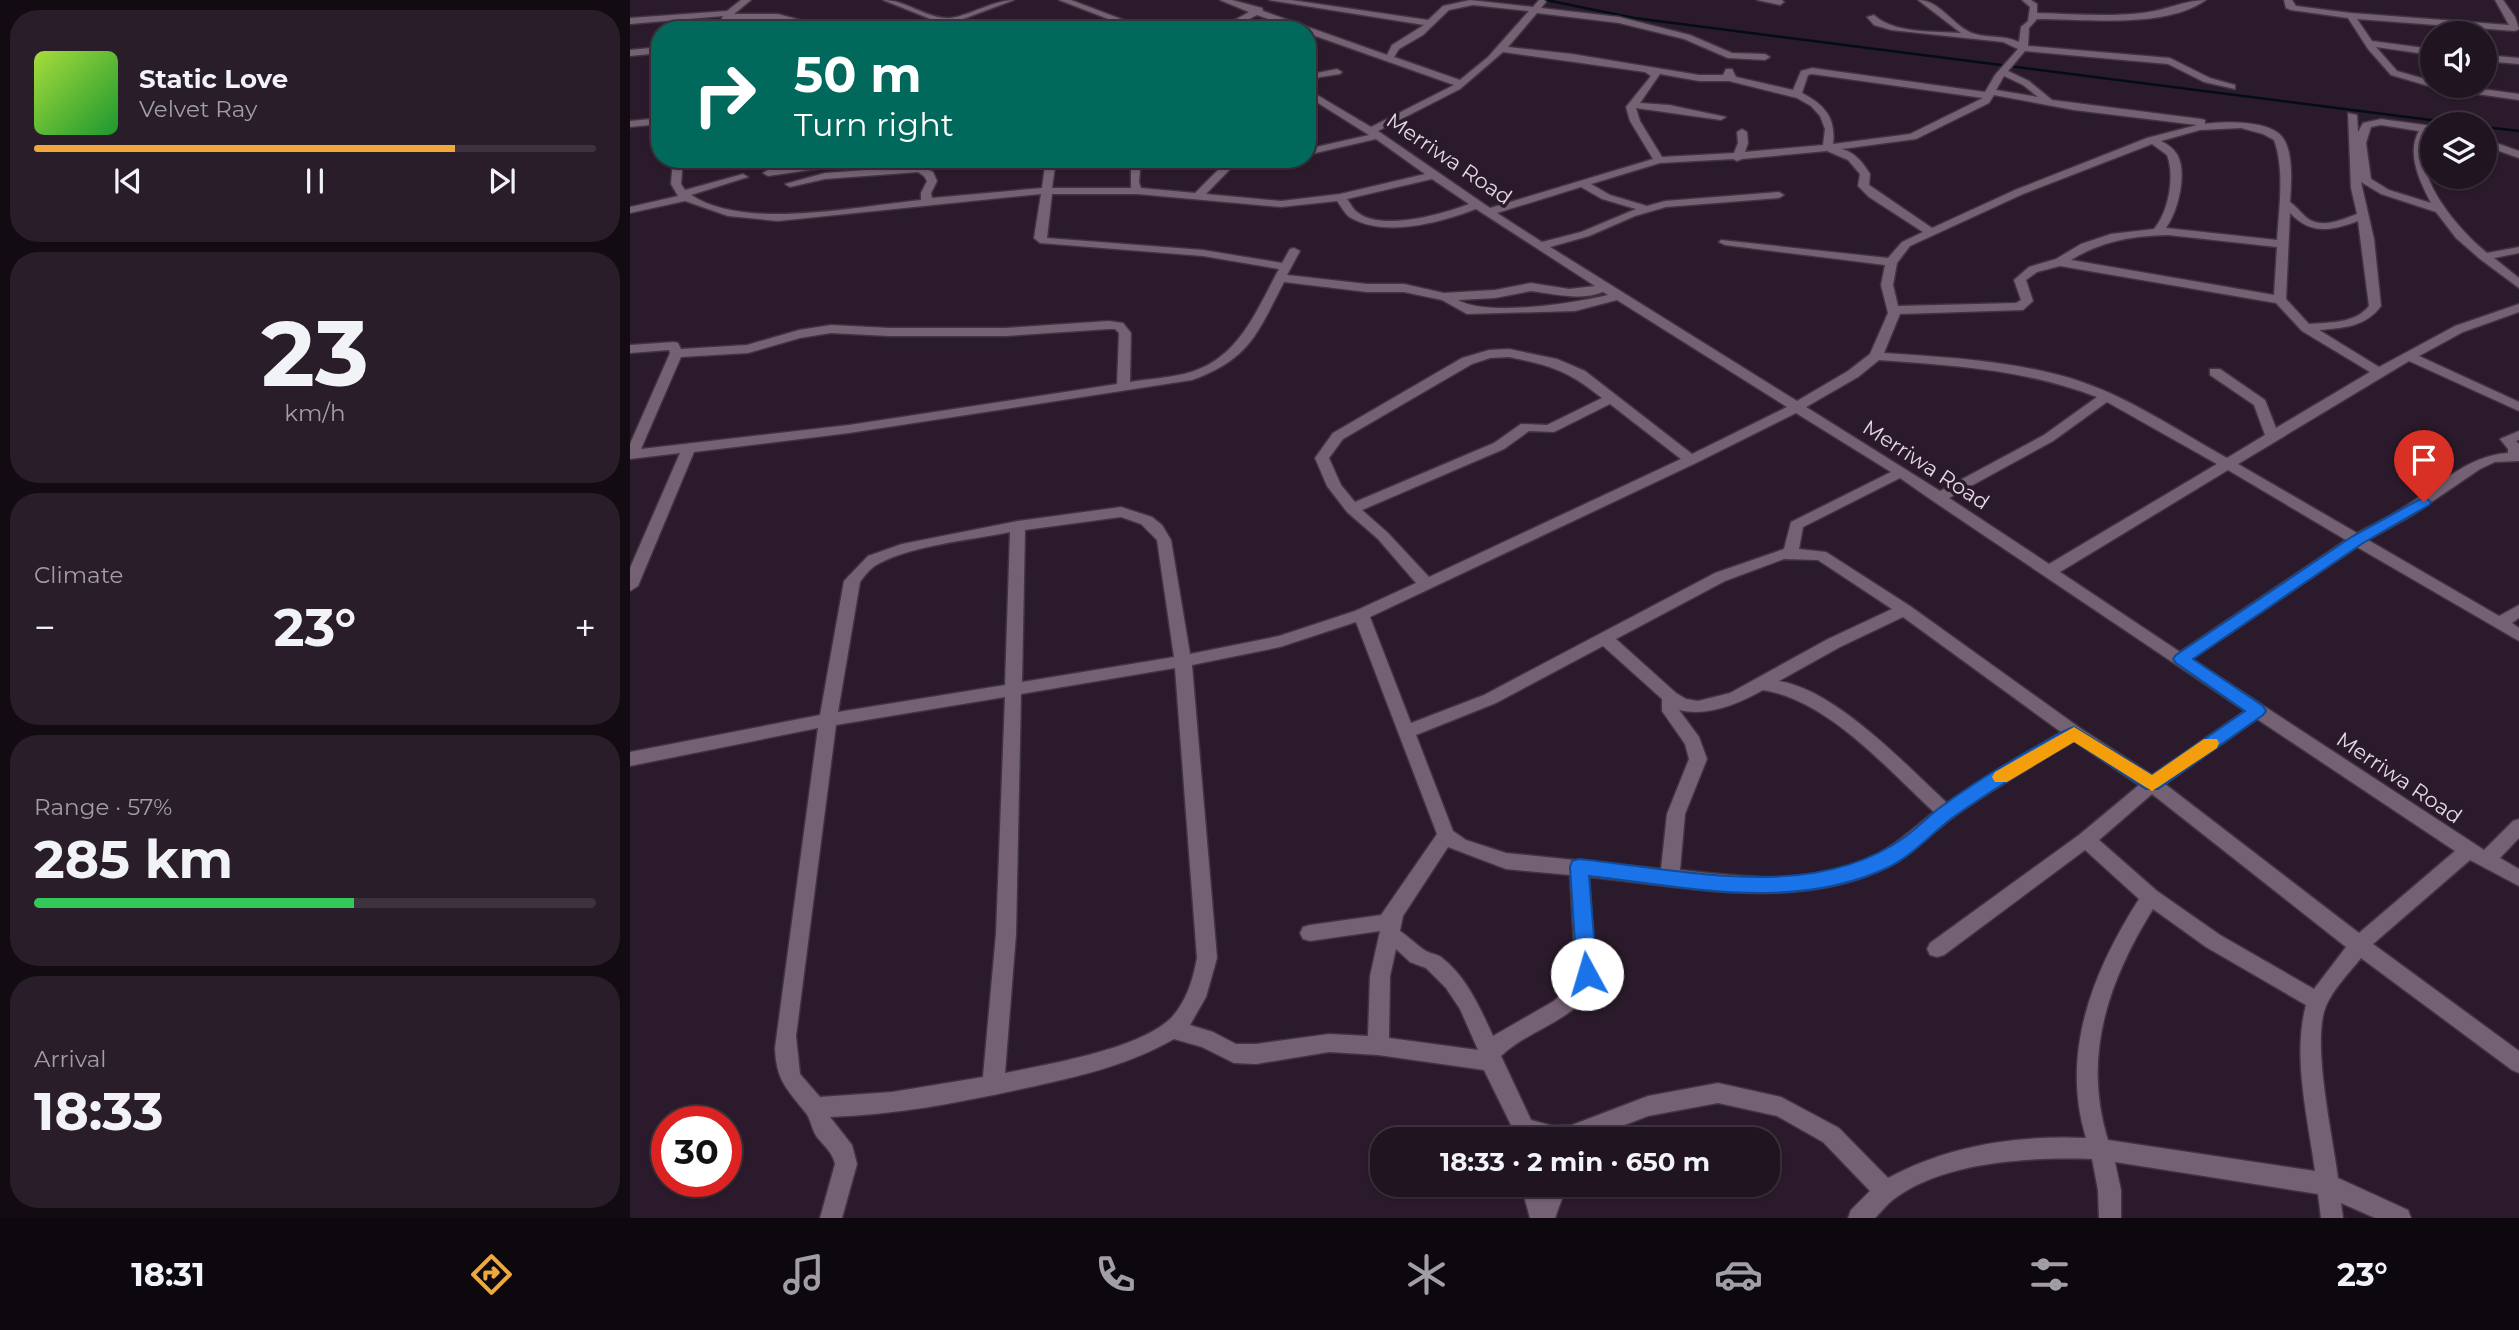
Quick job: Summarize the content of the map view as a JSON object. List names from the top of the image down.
{
  "streets": {
    "street": ["Merriwa Road"]
  },
  "page": {
    "turn": ["50 m", "Turn right"],
    "song": ["Static Love", "Velvet Ray"],
    "tile": [
      ["23", "km/h"],
      "Climate",
      ["Range · 57%", "285 km"],
      ["Arrival", "18:33"]
    ],
    "heat": ["−", "23°", "+"],
    "limit": "30",
    "trip": "18:33 · 2 min · 650 m",
    "tabs": ["18:31", "23°"]
  }
}
